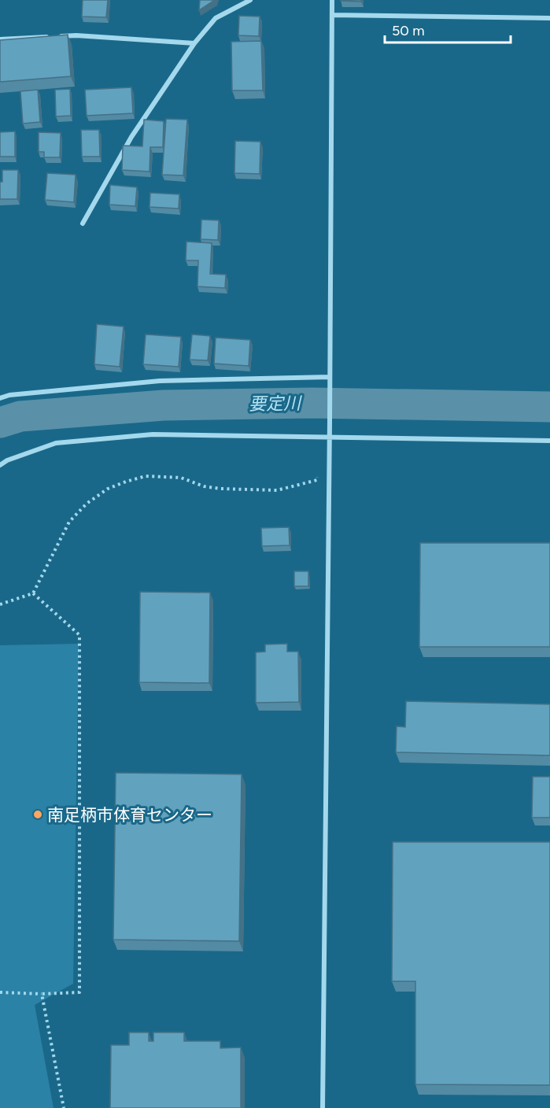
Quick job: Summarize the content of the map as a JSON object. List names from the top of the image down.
{
  "water": ["要定川"],
  "places": ["南足柄市体育センター"],
  "scale_bar": "50 m"
}
